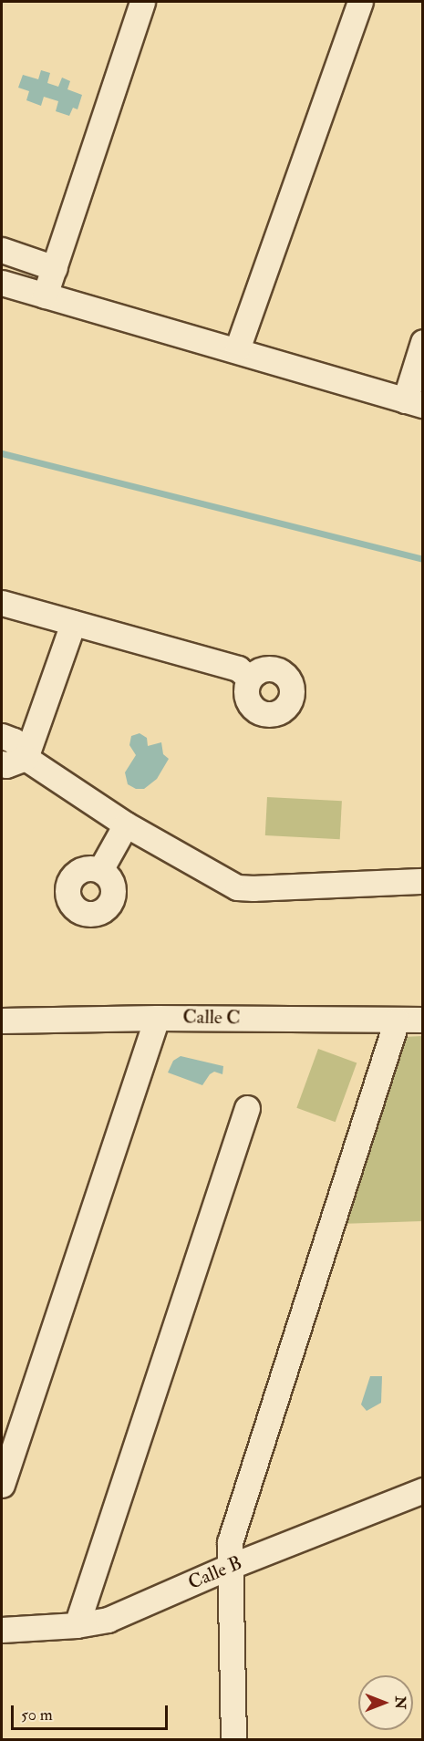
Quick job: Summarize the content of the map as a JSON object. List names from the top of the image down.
{
  "streets": {
    "street": ["Calle C", "Calle B"]
  },
  "scale_bar": "50 m",
  "north": "right"
}
